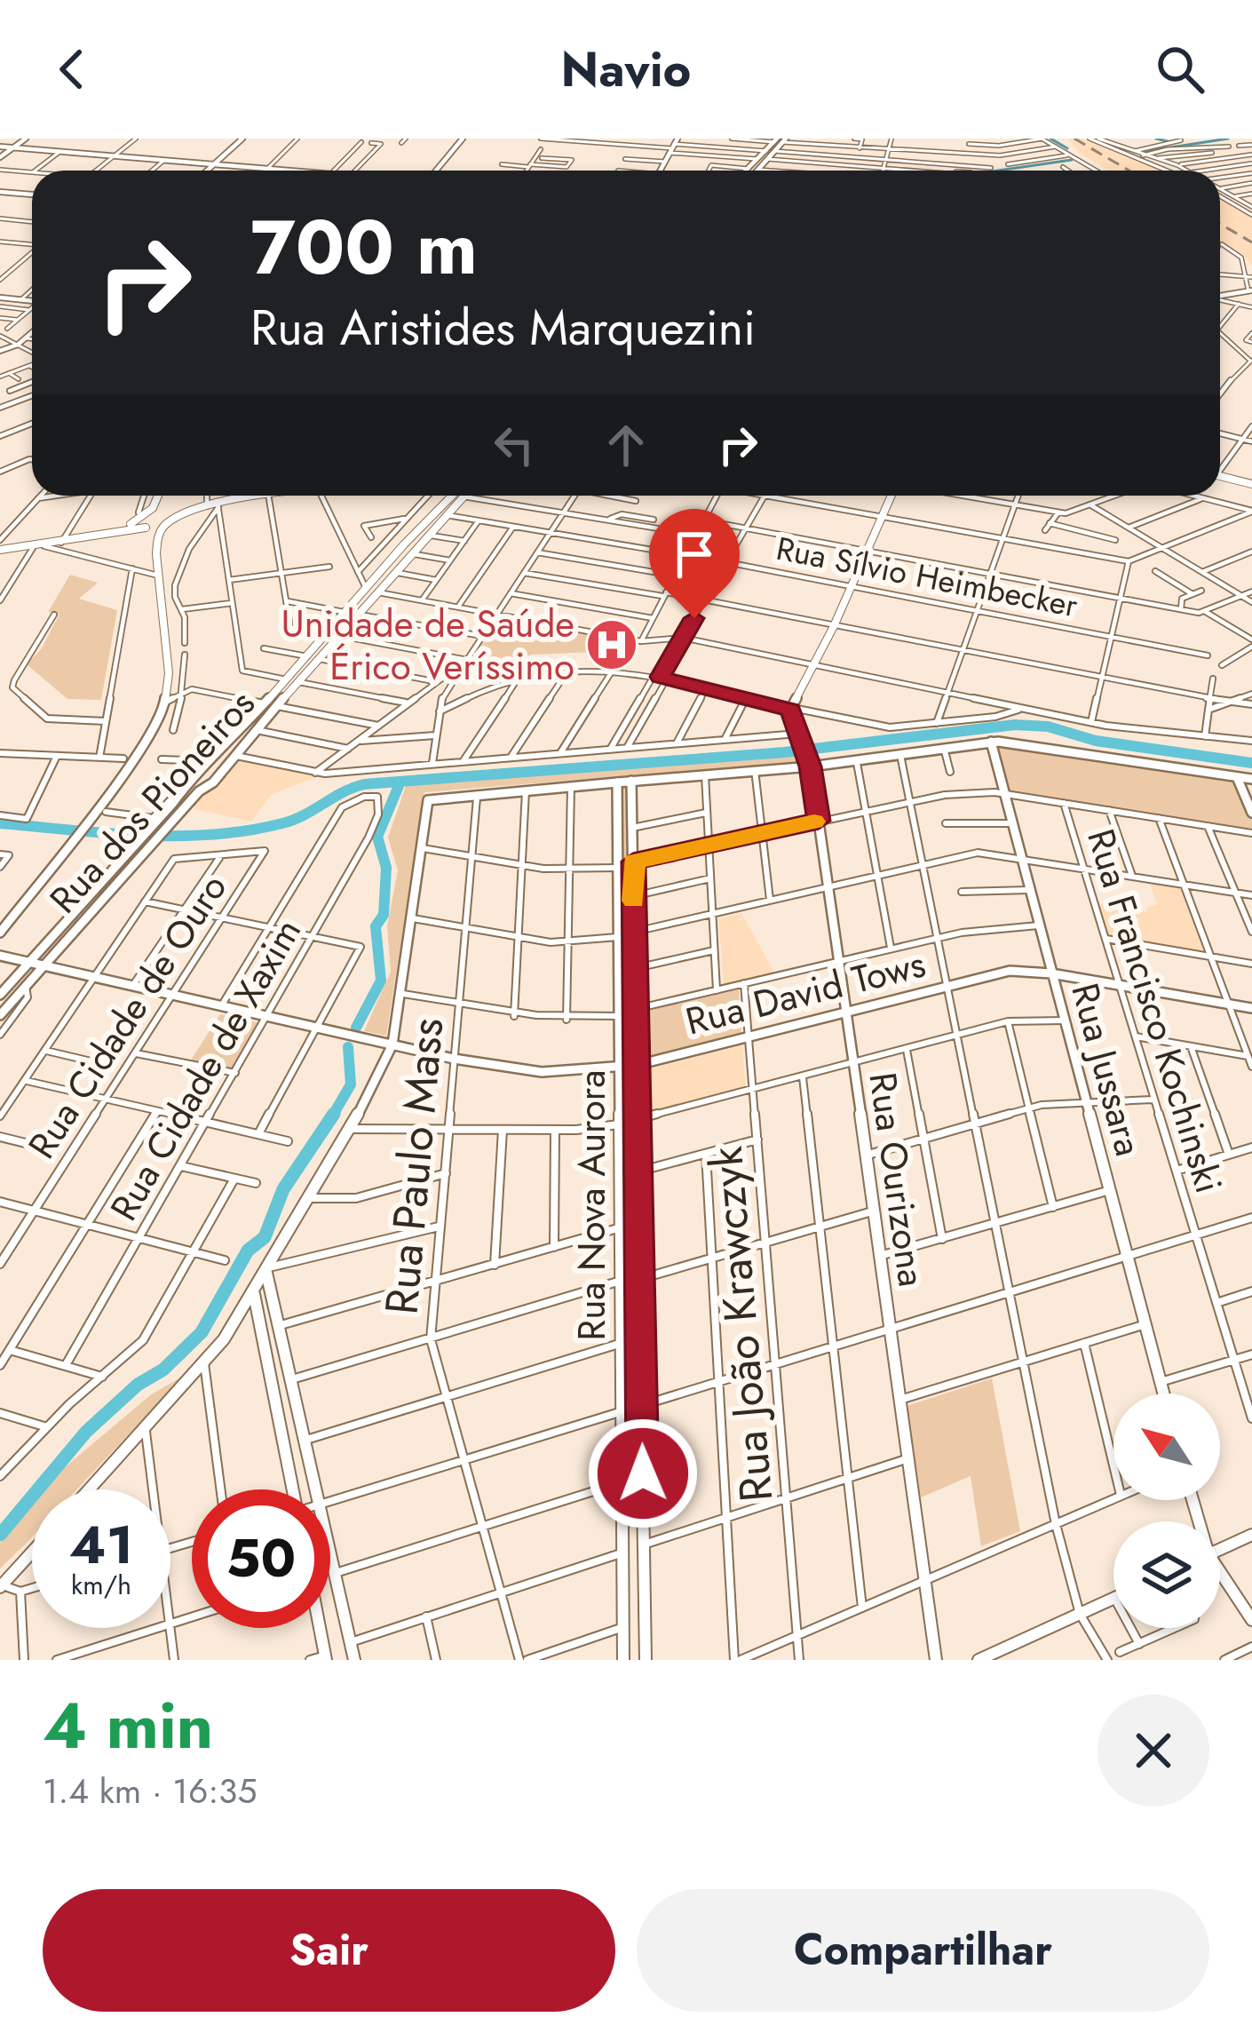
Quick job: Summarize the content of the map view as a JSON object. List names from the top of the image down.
{
  "streets": {
    "main road": [
      "Rua dos Pioneiros",
      "Rua David Tows",
      "Rua Jussara",
      "Rua Ourizona",
      "Rua Nova Aurora"
    ],
    "street": [
      "Rua Sílvio Heimbecker",
      "Rua Francisco Kochinski",
      "Rua Cidade de Ouro",
      "Rua Cidade de Xaxim",
      "Rua Paulo Mass",
      "Rua João Krawczyk"
    ]
  },
  "crossings": [
    ["Rua Sílvio Heimbecker", "Rua dos Pioneiros"],
    ["Rua dos Pioneiros", "Rua David Tows"],
    ["Rua David Tows", "Rua Francisco Kochinski"],
    ["Rua David Tows", "Rua Cidade de Ouro"],
    ["Rua David Tows", "Rua Cidade de Xaxim"],
    ["Rua David Tows", "Rua Jussara"],
    ["Rua David Tows", "Rua Paulo Mass"],
    ["Rua David Tows", "Rua Ourizona"],
    ["Rua David Tows", "Rua Nova Aurora"],
    ["Rua David Tows", "Rua João Krawczyk"]
  ],
  "places": {
    "hospital": ["Unidade de Saúde Érico Veríssimo"]
  },
  "north": "top left",
  "page": {
    "header": "Navio",
    "turn": ["700 m", "Rua Aristides Marquezini"],
    "speed": "41 km/h",
    "limit": "50",
    "heading": ["4 min", "1.4 km · 16:35"],
    "buttons": ["Sair", "Compartilhar"]
  }
}
